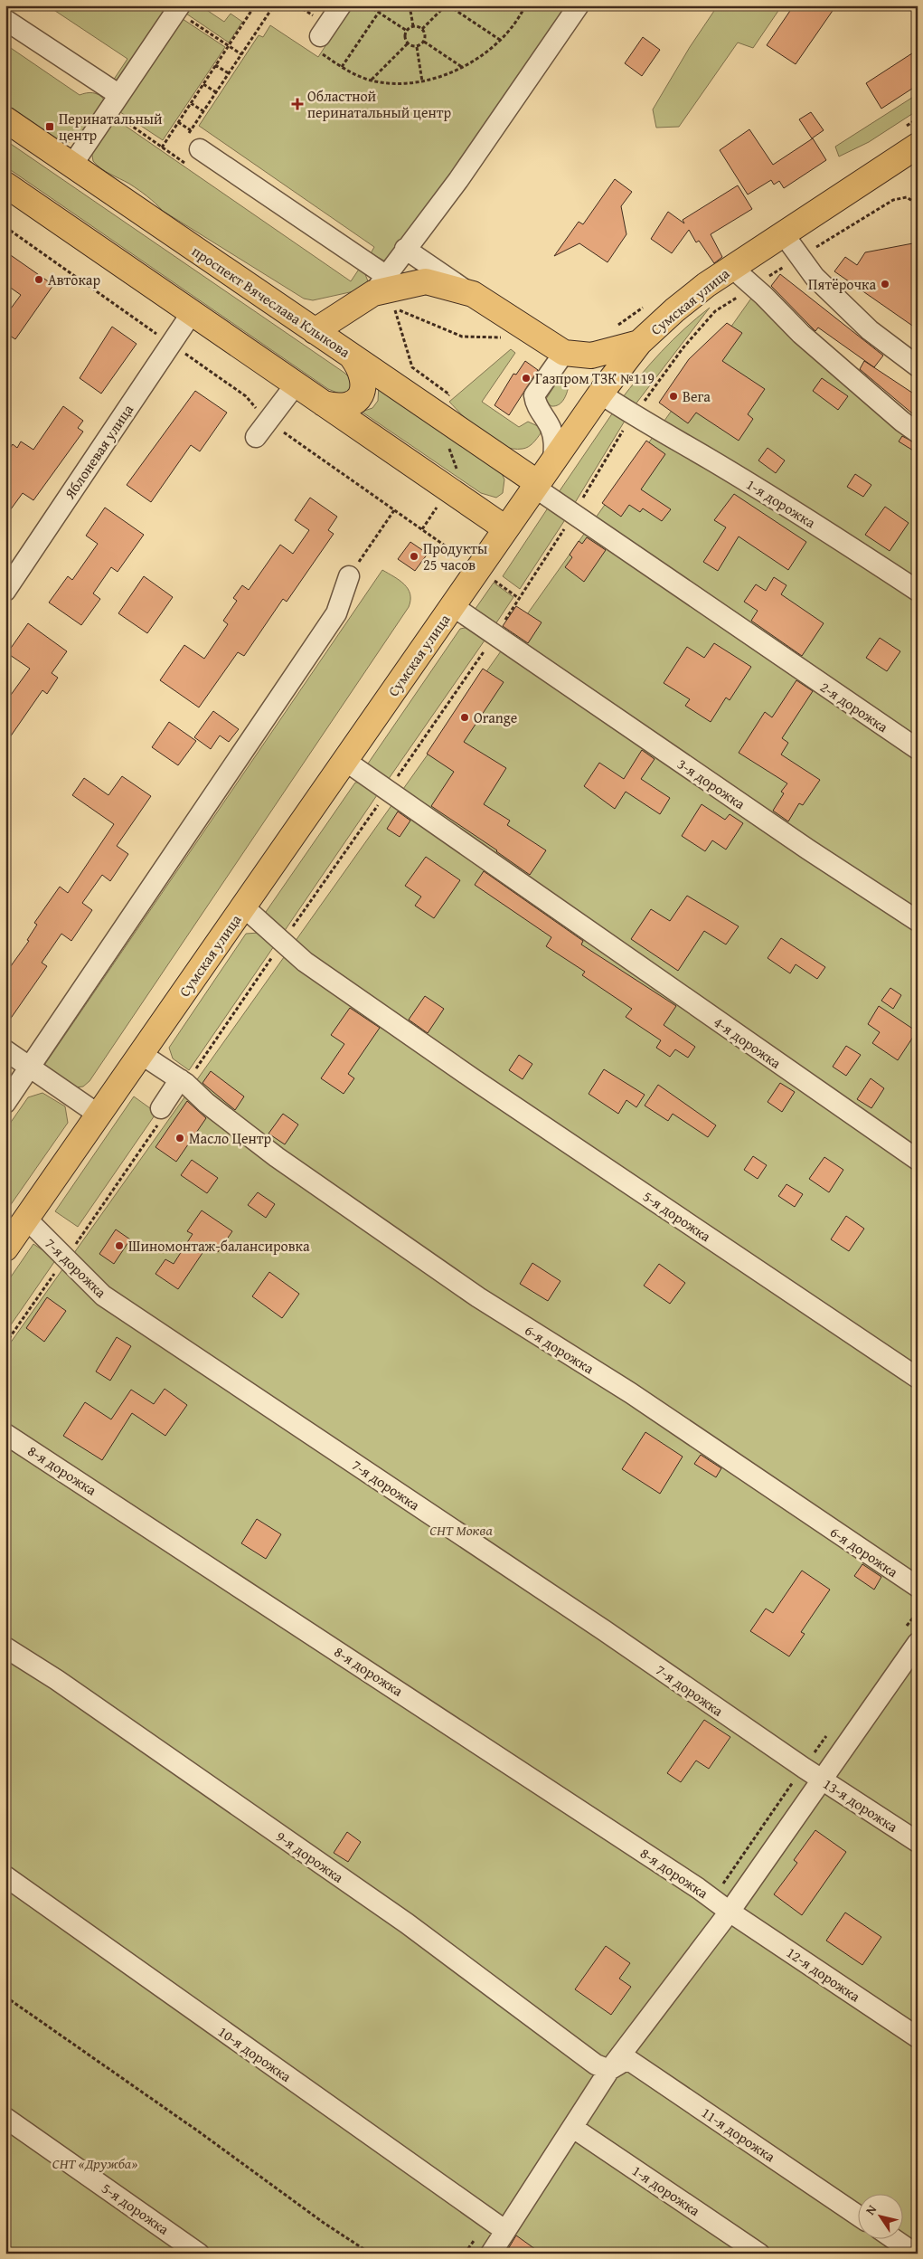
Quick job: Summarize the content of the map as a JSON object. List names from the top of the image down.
{
  "streets": {
    "main road": ["проспект Вячеслава Клыкова", "Сумская улица"],
    "street": [
      "Яблоневая улица",
      "1-я дорожка",
      "2-я дорожка",
      "3-я дорожка",
      "4-я дорожка",
      "5-я дорожка",
      "7-я дорожка",
      "6-я дорожка",
      "8-я дорожка",
      "13-я дорожка",
      "9-я дорожка",
      "12-я дорожка",
      "10-я дорожка",
      "11-я дорожка"
    ]
  },
  "crossings": [
    ["проспект Вячеслава Клыкова", "Сумская улица"],
    ["проспект Вячеслава Клыкова", "2-я дорожка"],
    ["Сумская улица", "1-я дорожка"],
    ["Сумская улица", "2-я дорожка"],
    ["Сумская улица", "3-я дорожка"],
    ["Сумская улица", "4-я дорожка"],
    ["Сумская улица", "5-я дорожка"],
    ["Сумская улица", "7-я дорожка"],
    ["Сумская улица", "6-я дорожка"],
    ["7-я дорожка", "13-я дорожка"],
    ["8-я дорожка", "12-я дорожка"],
    ["9-я дорожка", "11-я дорожка"]
  ],
  "parks": ["СНТ Моква", "СНТ «Дружба»"],
  "places": {
    "health": ["Областной перинатальный центр"],
    "transit": ["Перинатальный центр"],
    "other": [
      "Автокар",
      "Пятёрочка",
      "Газпром ТЗК №119",
      "Вега",
      "Продукты 25 часов",
      "Orange",
      "Масло Центр",
      "Шиномонтаж-балансировка"
    ]
  },
  "north": "top left"
}
